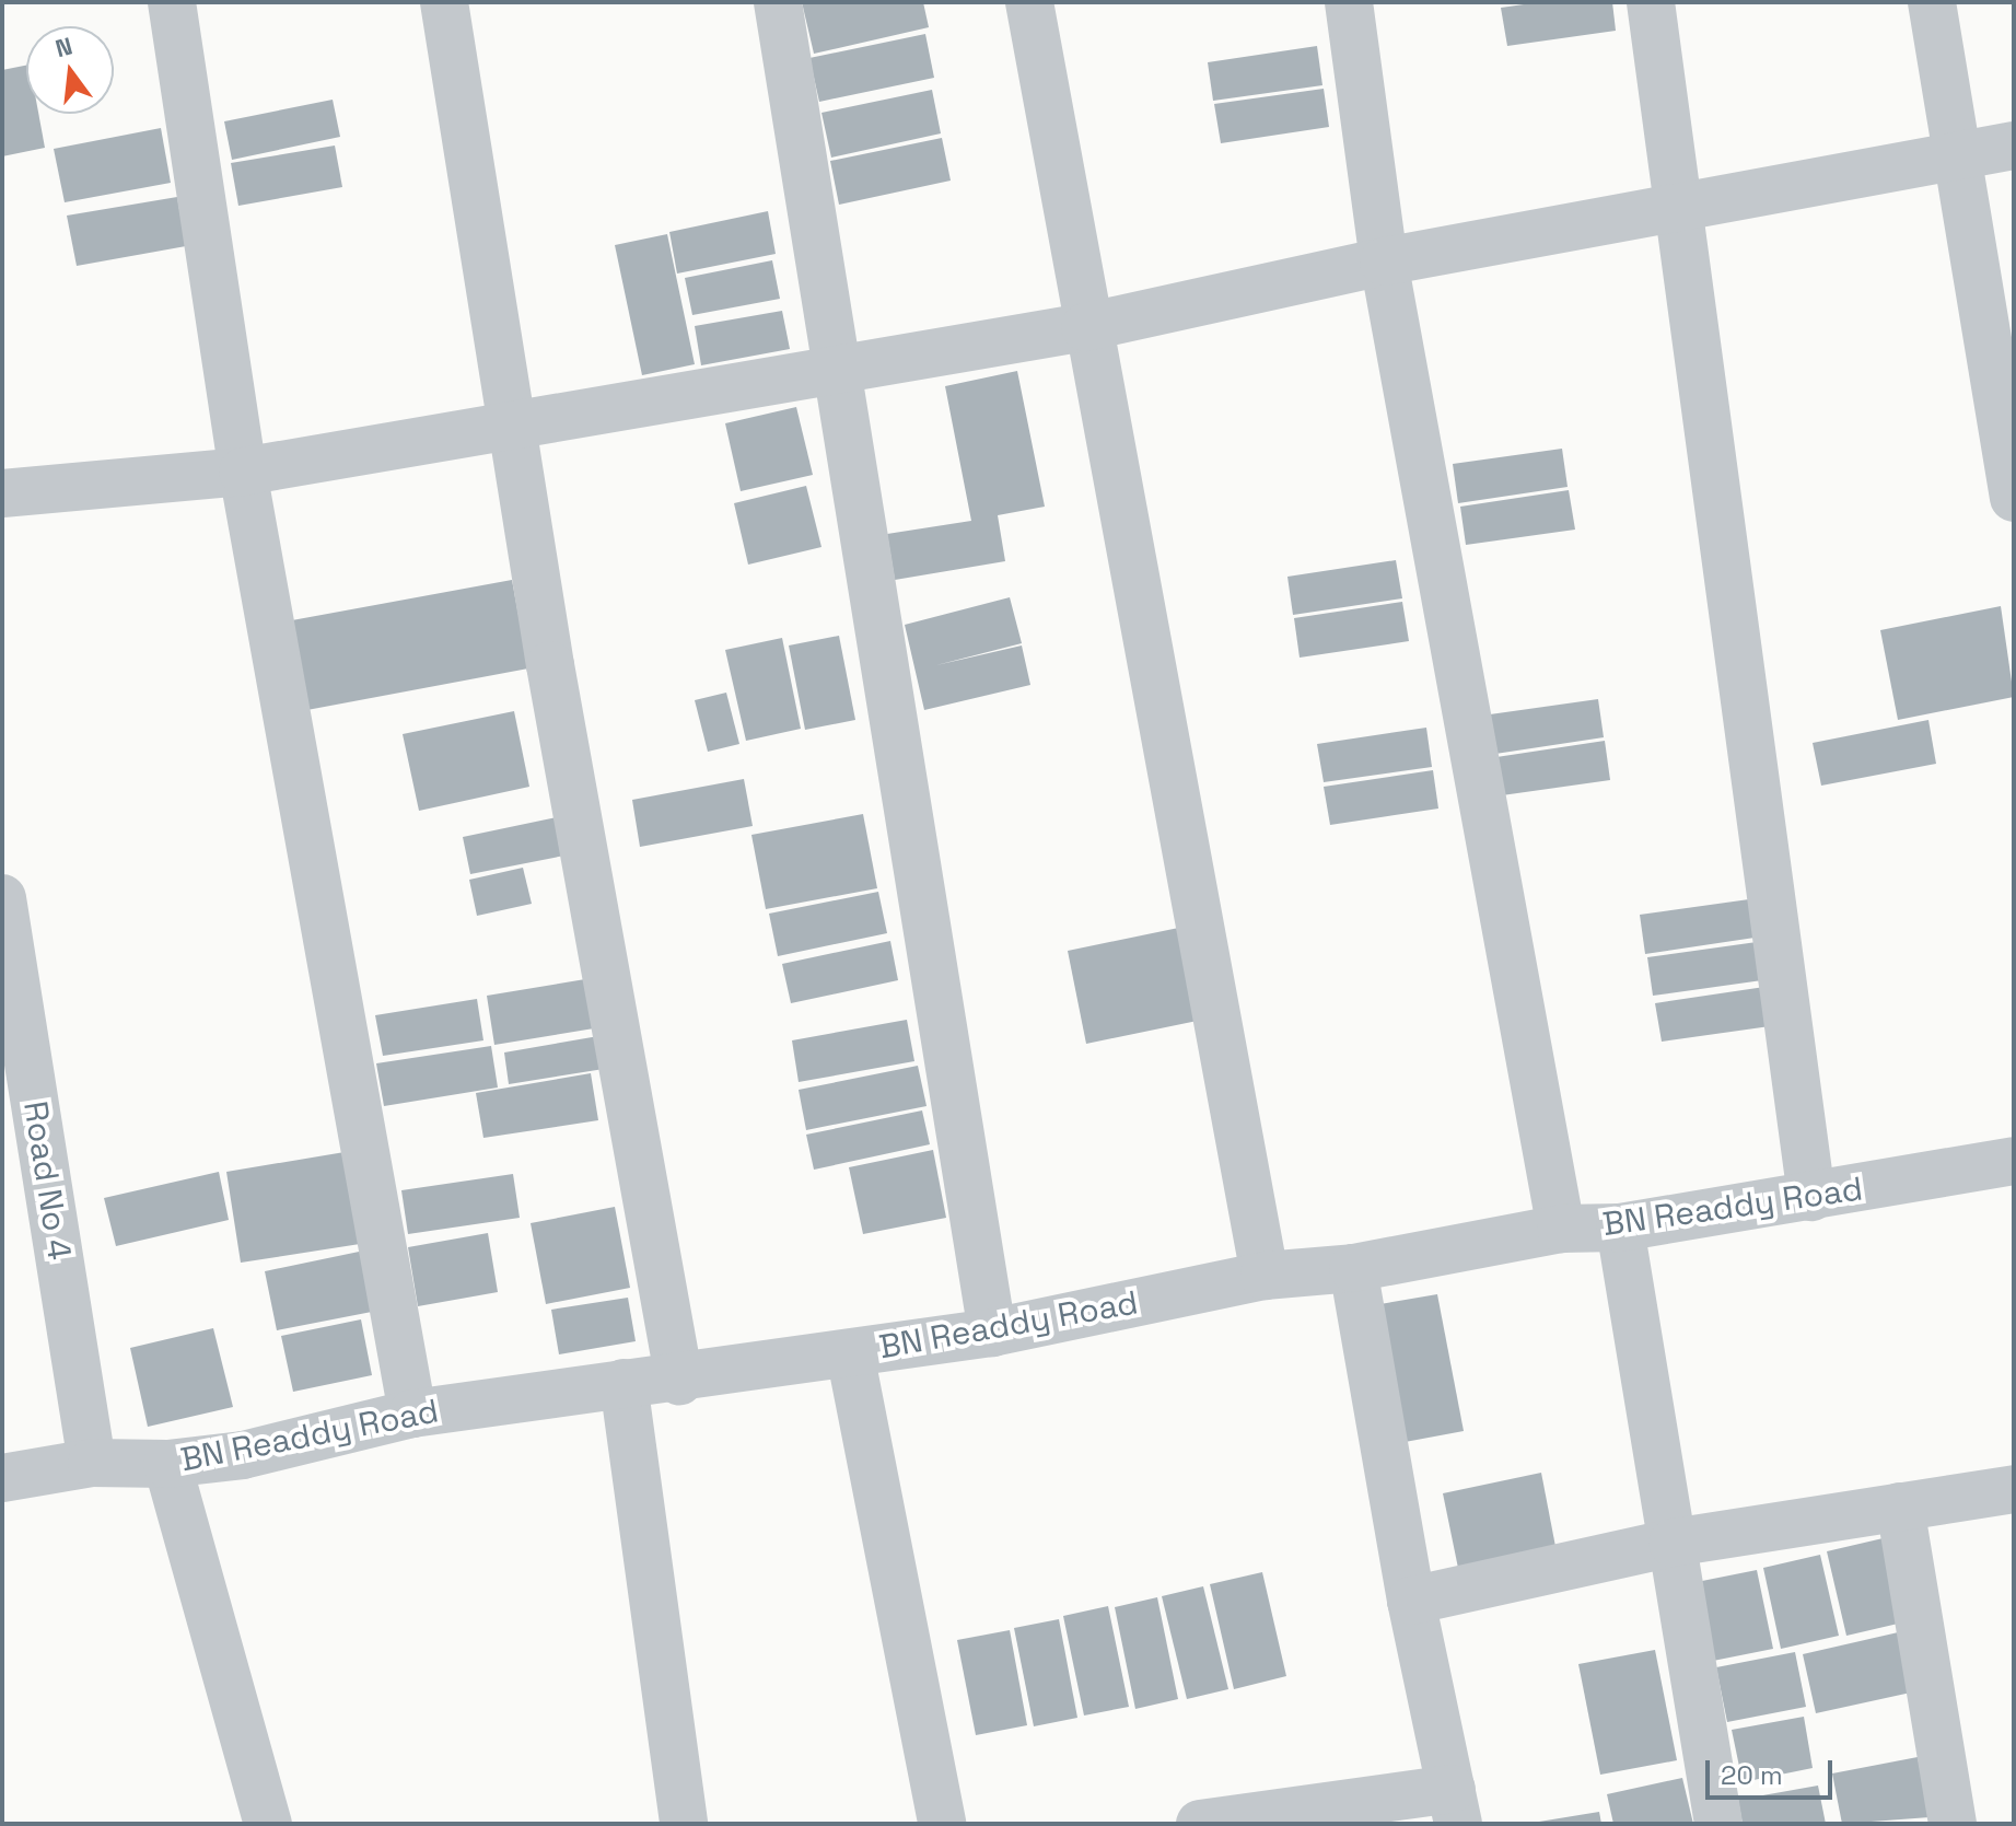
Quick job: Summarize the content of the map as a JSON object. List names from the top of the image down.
{
  "streets": {
    "street": ["Road No 4", "BN Readdy Road"]
  },
  "crossings": [
    ["Road No 4", "BN Readdy Road"]
  ],
  "scale_bar": "20 m",
  "north": "top"
}
